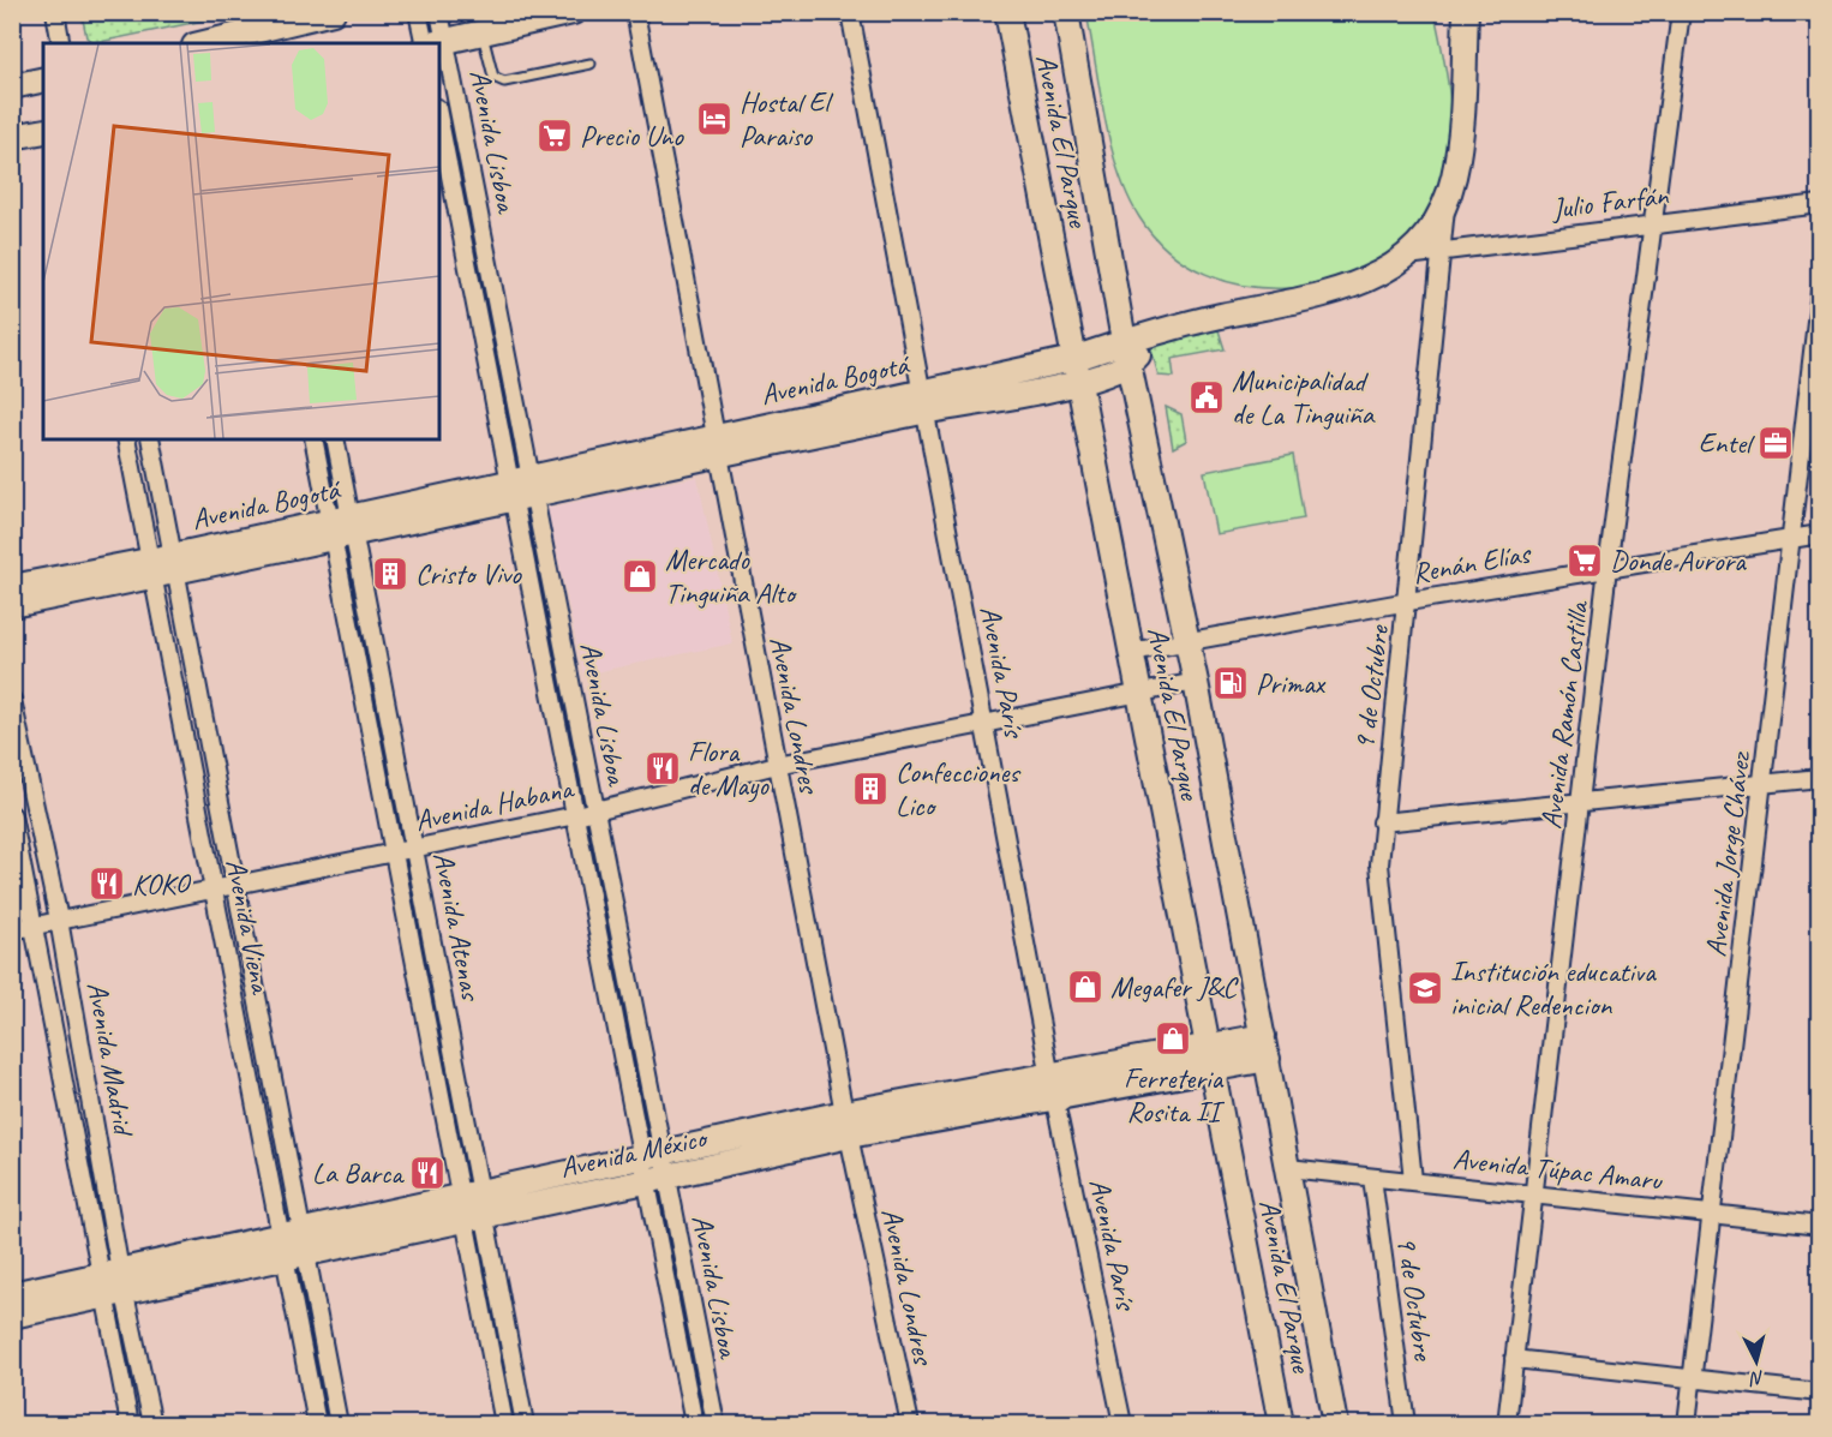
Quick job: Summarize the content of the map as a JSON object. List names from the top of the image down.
{
  "streets": {
    "street": [
      "Avenida Lisboa",
      "Avenida El Parque",
      "Julio Farfán",
      "Avenida Bogotá",
      "Renán Elías",
      "Avenida París",
      "9 de Octubre",
      "Avenida Londres",
      "Avenida Ramón Castilla",
      "Avenida Habana",
      "Avenida Jorge Chávez",
      "Avenida Viena",
      "Avenida Atenas",
      "Avenida Madrid",
      "Avenida México",
      "Avenida Túpac Amaru"
    ]
  },
  "crossings": [
    ["Avenida Lisboa", "Avenida Bogotá"],
    ["Avenida Lisboa", "Avenida Habana"],
    ["Avenida Lisboa", "Avenida México"],
    ["Avenida El Parque", "Avenida Bogotá"],
    ["Avenida El Parque", "Renán Elías"],
    ["Avenida El Parque", "Avenida Habana"],
    ["Avenida El Parque", "Avenida México"],
    ["Avenida El Parque", "Avenida Túpac Amaru"],
    ["Julio Farfán", "Avenida Bogotá"],
    ["Julio Farfán", "9 de Octubre"],
    ["Julio Farfán", "Avenida Ramón Castilla"],
    ["Avenida Bogotá", "Avenida París"],
    ["Avenida Bogotá", "9 de Octubre"],
    ["Avenida Bogotá", "Avenida Londres"],
    ["Avenida Bogotá", "Avenida Viena"],
    ["Avenida Bogotá", "Avenida Atenas"],
    ["Renán Elías", "9 de Octubre"],
    ["Renán Elías", "Avenida Ramón Castilla"],
    ["Renán Elías", "Avenida Jorge Chávez"],
    ["Avenida París", "Avenida Habana"],
    ["Avenida París", "Avenida México"],
    ["9 de Octubre", "Avenida Túpac Amaru"],
    ["Avenida Londres", "Avenida Habana"],
    ["Avenida Londres", "Avenida México"],
    ["Avenida Ramón Castilla", "Avenida Túpac Amaru"],
    ["Avenida Habana", "Avenida Viena"],
    ["Avenida Habana", "Avenida Atenas"],
    ["Avenida Habana", "Avenida Madrid"],
    ["Avenida Jorge Chávez", "Avenida Túpac Amaru"],
    ["Avenida Viena", "Avenida México"],
    ["Avenida Atenas", "Avenida México"],
    ["Avenida Madrid", "Avenida México"]
  ],
  "places": {
    "hotel": ["Hostal El Paraiso"],
    "supermarket": ["Precio Uno", "Donde Aurora"],
    "public building": ["Municipalidad de La Tinguiña"],
    "office": ["Entel"],
    "building": ["Cristo Vivo", "Confecciones Lico"],
    "shop": ["Mercado Tinguiña Alto", "Megafer J&C", "Ferreteria Rosita II"],
    "fuel station": ["Primax"],
    "restaurant": ["Flora de Mayo", "KOKO", "La Barca"],
    "school or university": ["Institución educativa inicial Redencion"]
  },
  "north": "bottom"
}
